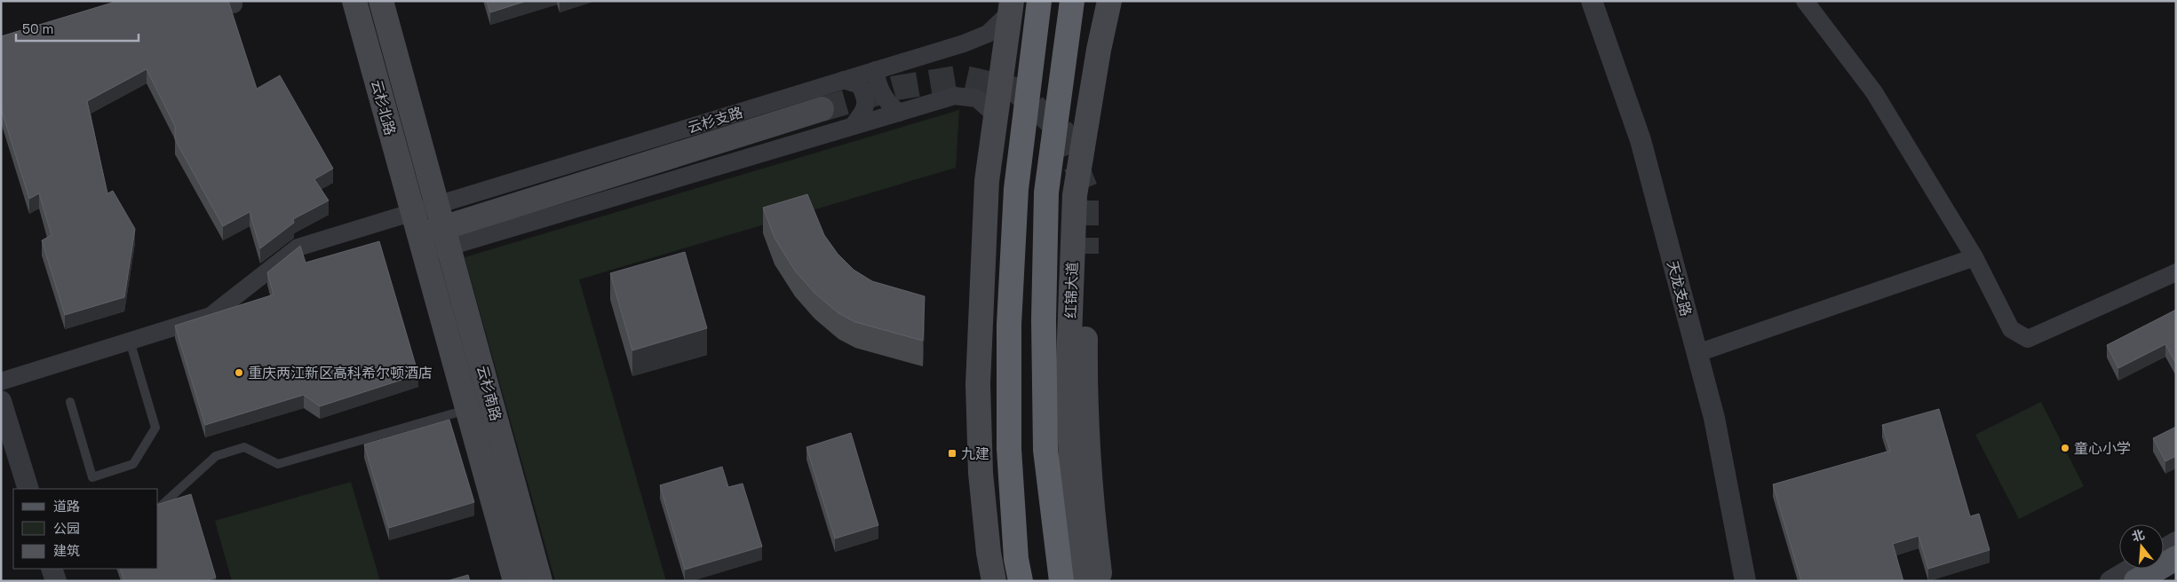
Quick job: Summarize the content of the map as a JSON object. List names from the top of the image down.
{
  "streets": {
    "highway": ["红锦大道"],
    "main road": ["云杉北路", "云杉南路"],
    "street": ["云杉支路", "天龙支路"]
  },
  "crossings": [
    ["云杉北路", "云杉支路"],
    ["云杉北路", "云杉南路"],
    ["云杉支路", "云杉南路"]
  ],
  "places": {
    "other": ["重庆两江新区高科希尔顿酒店", "童心小学"],
    "transit": ["九建"]
  },
  "legend": ["道路", "公园", "建筑"],
  "scale_bar": "50 m",
  "north": "top"
}
